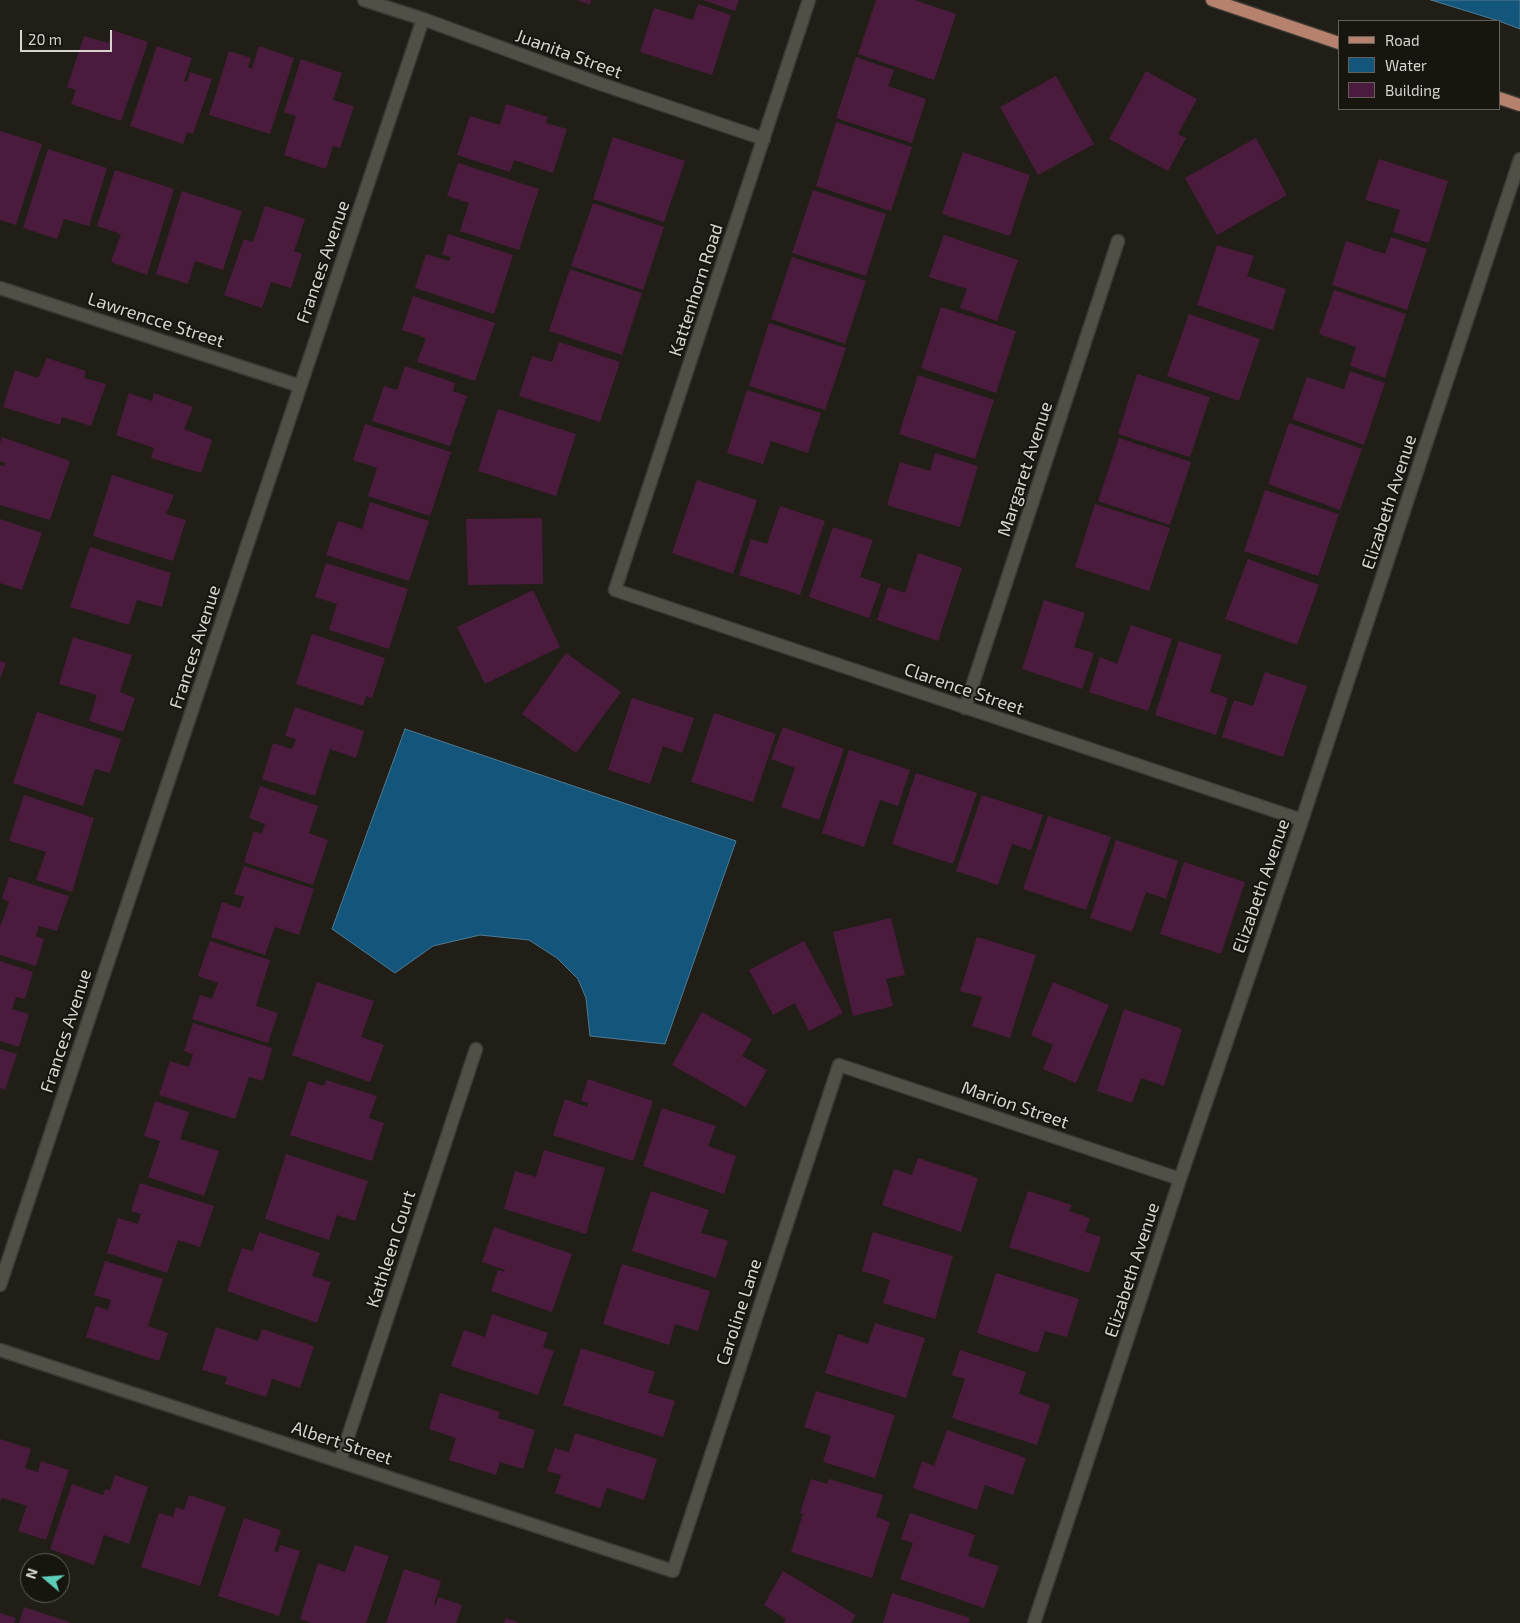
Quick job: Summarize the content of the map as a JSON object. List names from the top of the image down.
{
  "streets": {
    "street": [
      "Juanita Street",
      "Frances Avenue",
      "Kattenhorn Road",
      "Lawrencce Street",
      "Margaret Avenue",
      "Elizabeth Avenue",
      "Clarence Street",
      "Marion Street",
      "Kathleen Court",
      "Caroline Lane",
      "Albert Street"
    ]
  },
  "crossings": [
    ["Juanita Street", "Frances Avenue"],
    ["Juanita Street", "Kattenhorn Road"],
    ["Frances Avenue", "Lawrencce Street"],
    ["Kattenhorn Road", "Clarence Street"],
    ["Margaret Avenue", "Clarence Street"],
    ["Elizabeth Avenue", "Clarence Street"],
    ["Elizabeth Avenue", "Marion Street"],
    ["Marion Street", "Caroline Lane"],
    ["Kathleen Court", "Albert Street"],
    ["Caroline Lane", "Albert Street"]
  ],
  "legend": ["Road", "Water", "Building"],
  "scale_bar": "20 m",
  "north": "left"
}
